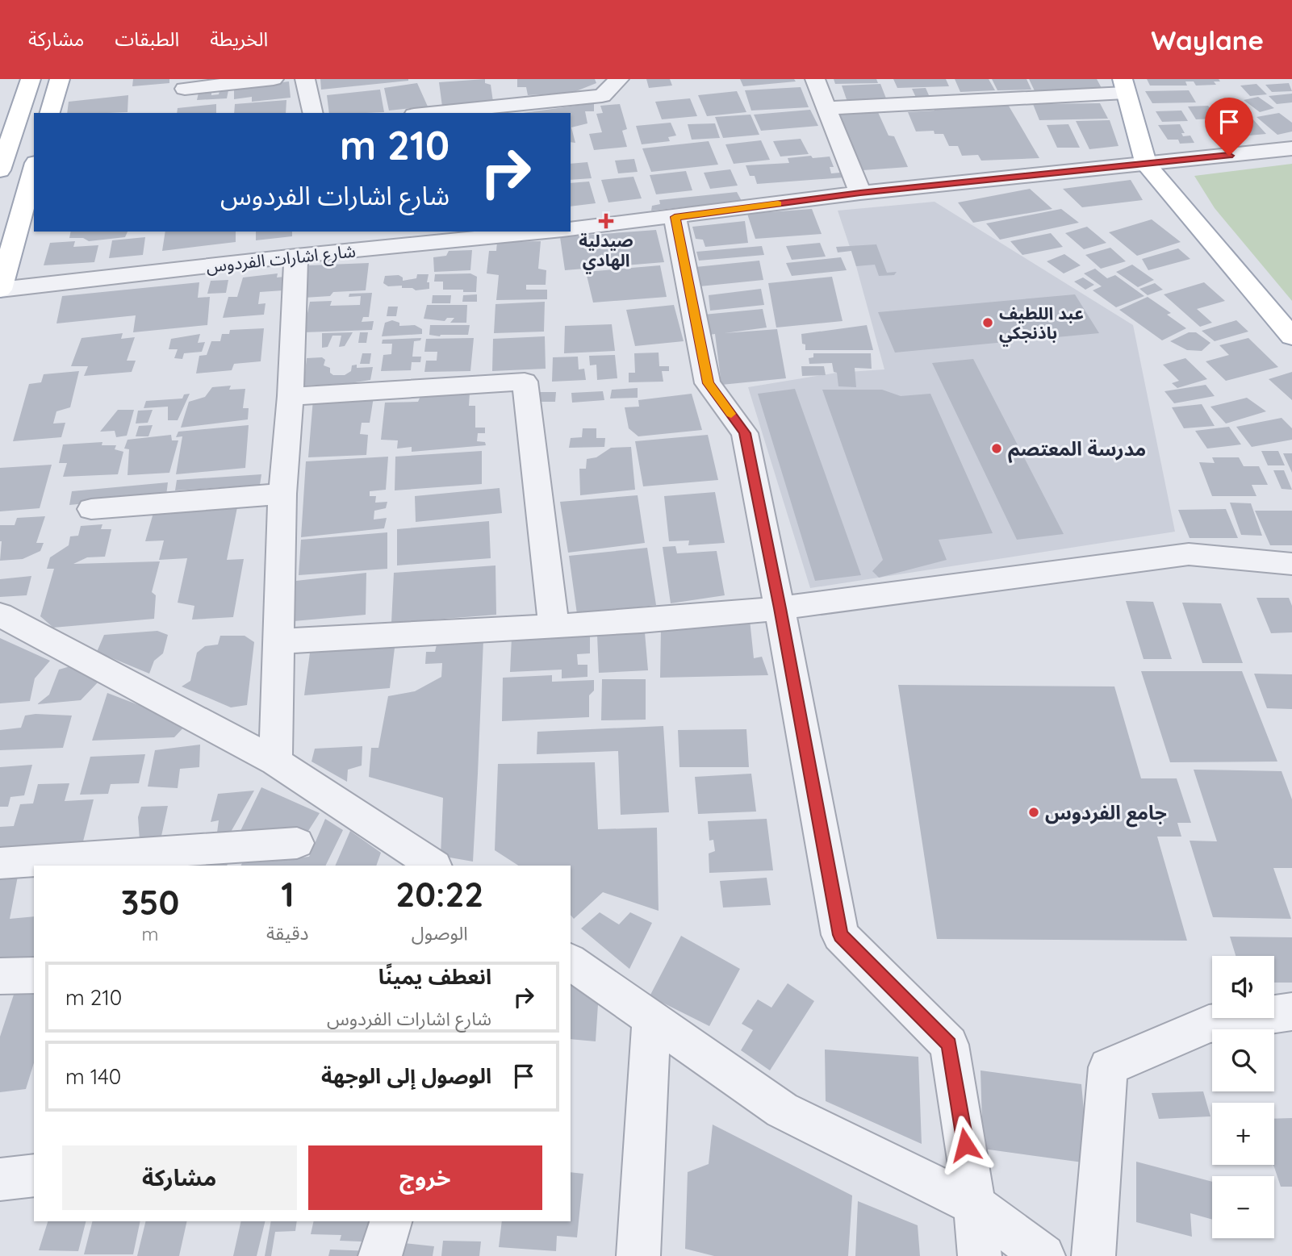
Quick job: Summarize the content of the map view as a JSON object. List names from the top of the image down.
{
  "streets": {
    "street": ["شارع اشارات الفردوس"]
  },
  "places": {
    "health": ["صيدلية الهادي"],
    "other": ["عبد اللطيف باذنجكي", "مدرسة المعتصم", "جامع الفردوس"]
  },
  "page": {
    "header": "Waylane",
    "nav": ["الخريطة", "الطبقات", "مشاركة"],
    "turn": ["210 m", "شارع اشارات الفردوس"],
    "eta": [
      "20:22",
      "الوصول",
      "1",
      "دقيقة",
      "350",
      "m"
    ],
    "map_buttons": ["+", "−"],
    "list": [
      {
        "name": "انعطف يمينًا",
        "note": "شارع اشارات الفردوس",
        "value": "210 m"
      },
      {
        "name": "الوصول إلى الوجهة",
        "value": "140 m"
      }
    ],
    "buttons": ["خروج", "مشاركة"]
  }
}
